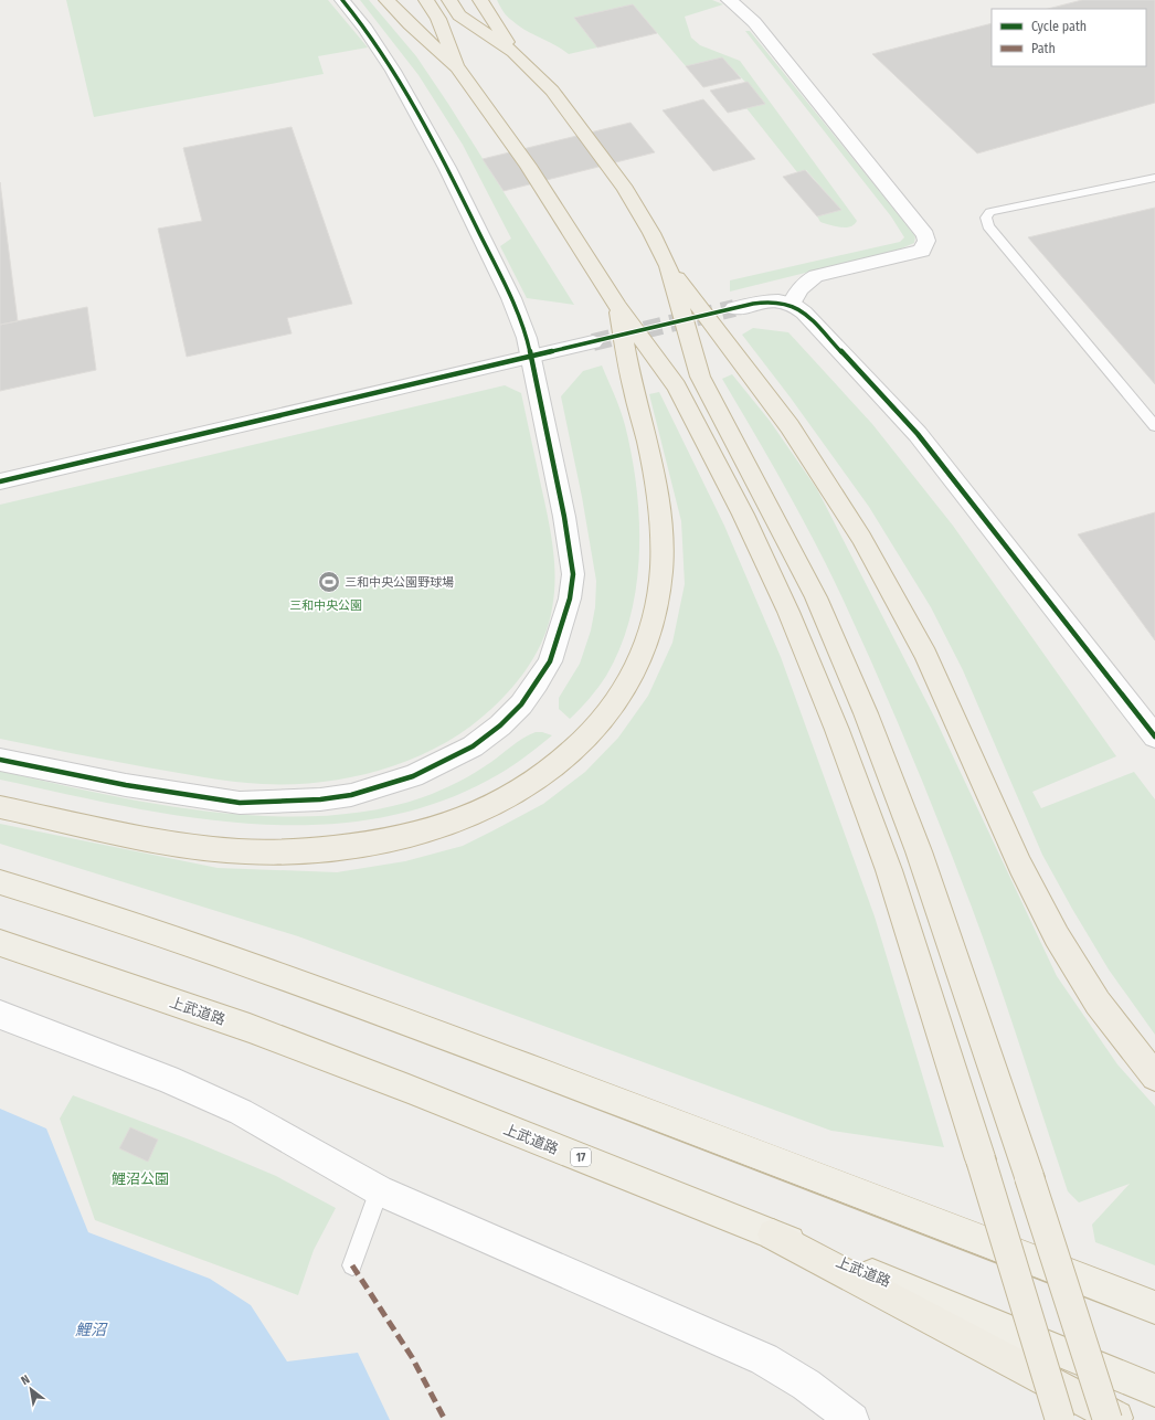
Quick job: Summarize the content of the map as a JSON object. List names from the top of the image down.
{
  "streets": {
    "highway": ["上武道路", "17"]
  },
  "water": ["鯉沼"],
  "parks": ["三和中央公園", "鯉沼公園"],
  "places": {
    "sports": ["三和中央公園野球場"]
  },
  "legend": ["Cycle path", "Path"],
  "north": "top left"
}
